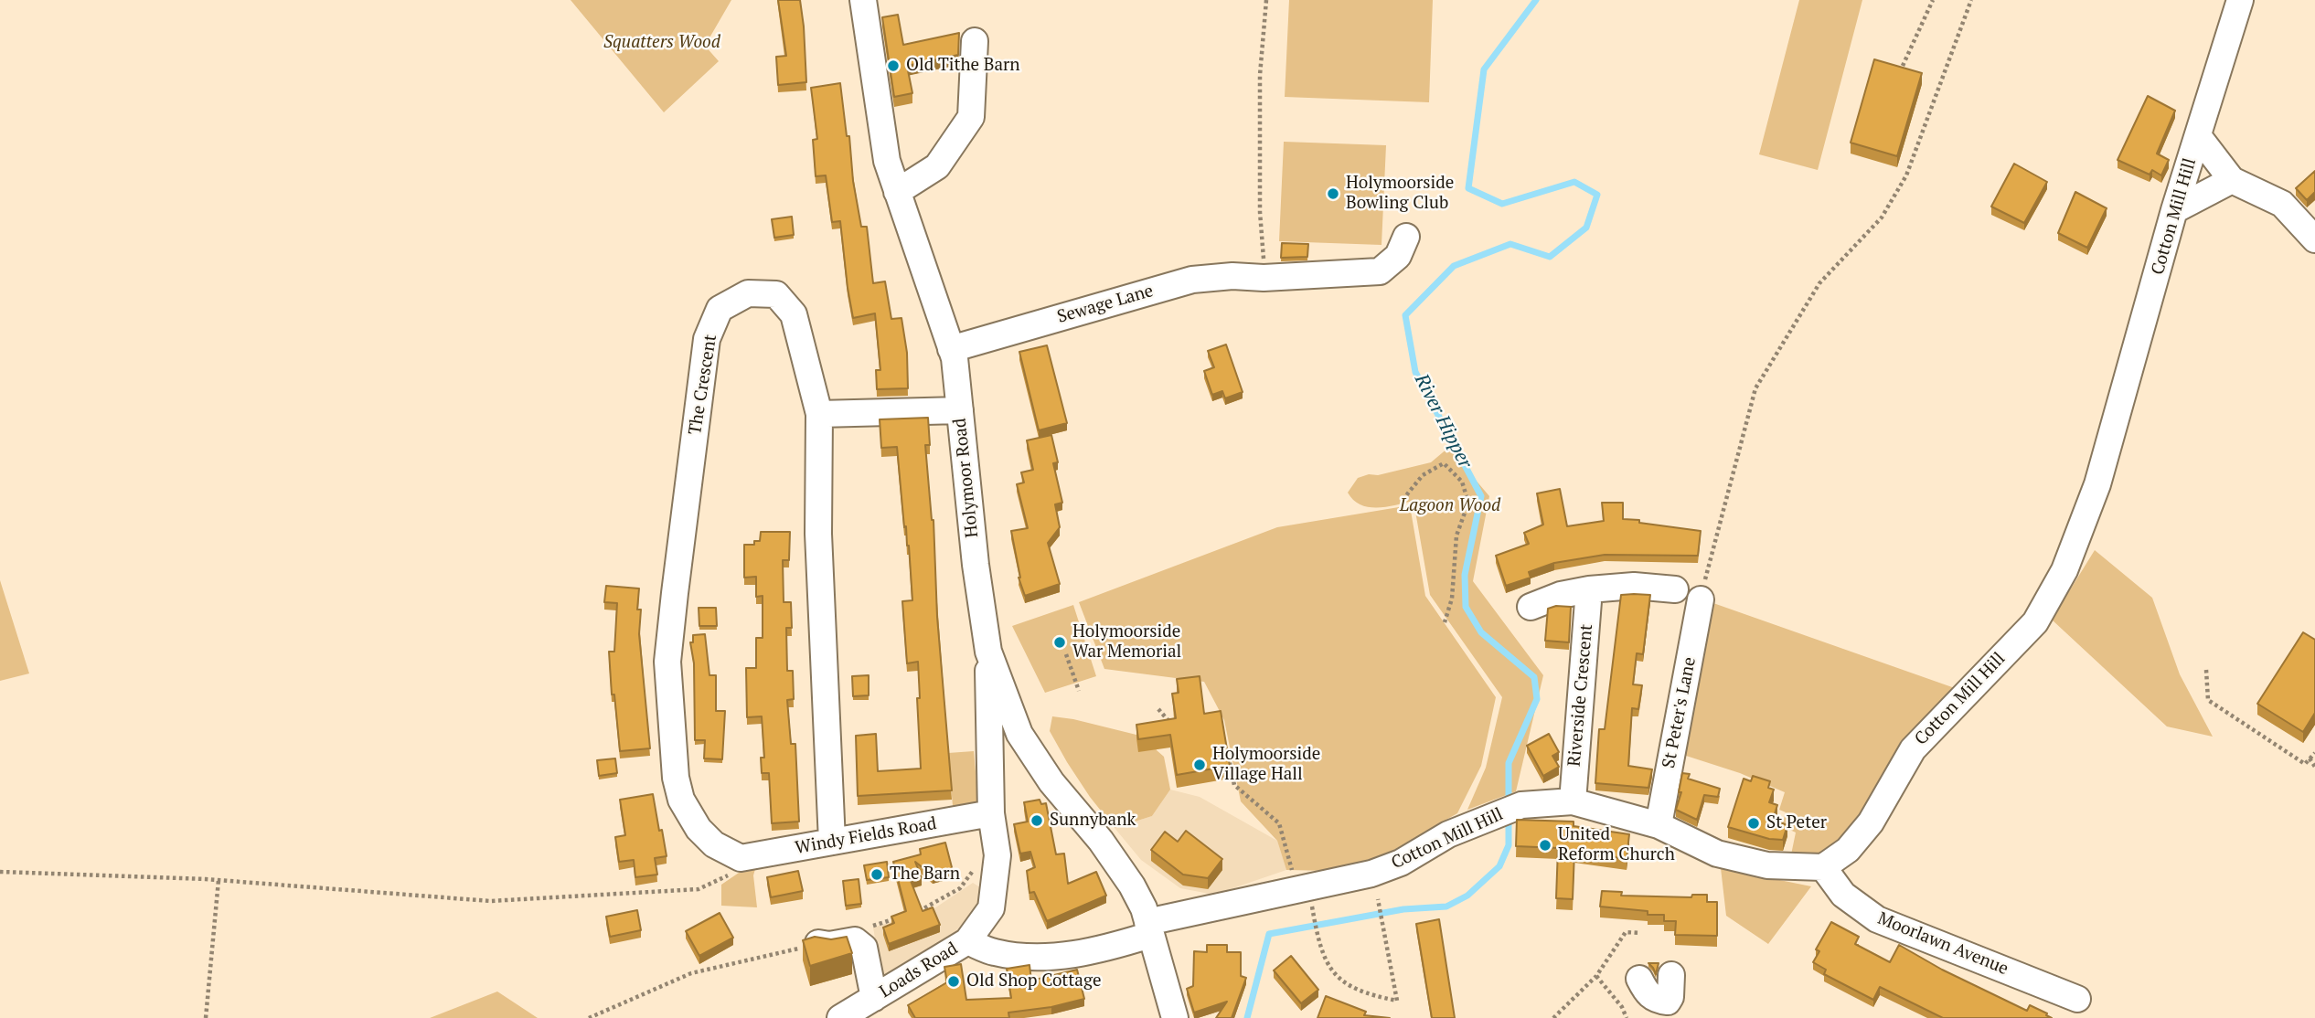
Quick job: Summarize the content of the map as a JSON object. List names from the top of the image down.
{
  "streets": {
    "street": [
      "Cotton Mill Hill",
      "Sewage Lane",
      "The Crescent",
      "Holymoor Road",
      "Riverside Crescent",
      "St Peter's Lane",
      "Windy Fields Road",
      "Moorlawn Avenue",
      "Loads Road"
    ]
  },
  "crossings": [
    ["Cotton Mill Hill", "Holymoor Road"],
    ["Cotton Mill Hill", "Riverside Crescent"],
    ["Cotton Mill Hill", "St Peter's Lane"],
    ["Cotton Mill Hill", "Moorlawn Avenue"],
    ["Cotton Mill Hill", "Loads Road"],
    ["Sewage Lane", "Holymoor Road"],
    ["The Crescent", "Windy Fields Road"],
    ["Holymoor Road", "Loads Road"]
  ],
  "water": ["River Hipper"],
  "parks": ["Squatters Wood", "Lagoon Wood"],
  "places": [
    "Old Tithe Barn",
    "Holymoorside Bowling Club",
    "Holymoorside War Memorial",
    "Holymoorside Village Hall",
    "Sunnybank",
    "St Peter",
    "United Reform Church",
    "The Barn",
    "Old Shop Cottage"
  ]
}
